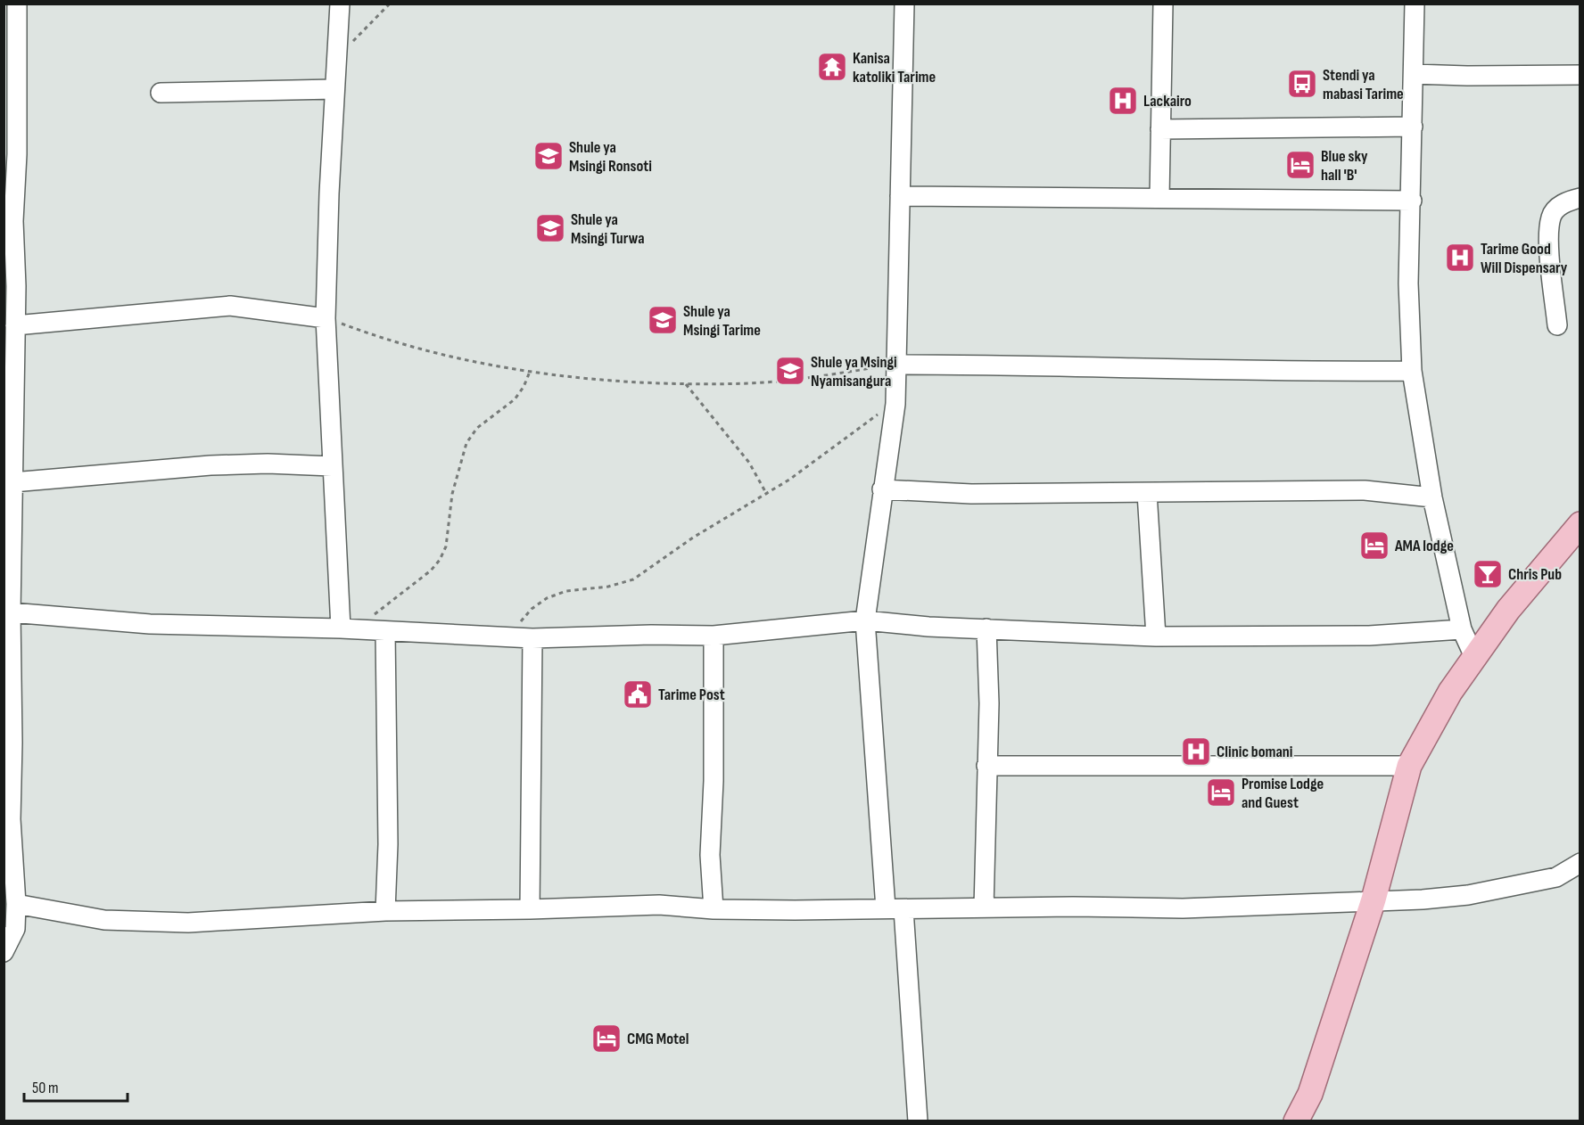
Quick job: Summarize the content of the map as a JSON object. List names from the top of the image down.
{
  "places": {
    "temple": ["Kanisa katoliki Tarime"],
    "bus stop": ["Stendi ya mabasi Tarime"],
    "hospital": ["Lackairo", "Tarime Good Will Dispensary", "Clinic bomani"],
    "school or university": [
      "Shule ya Msingi Ronsoti",
      "Shule ya Msingi Turwa",
      "Shule ya Msingi Tarime",
      "Shule ya Msingi Nyamisangura"
    ],
    "hotel": [
      "Blue sky hall 'B'",
      "AMA lodge",
      "Promise Lodge and Guest",
      "CMG Motel"
    ],
    "bar": ["Chris Pub"],
    "public building": ["Tarime Post"]
  },
  "scale_bar": "50 m"
}
